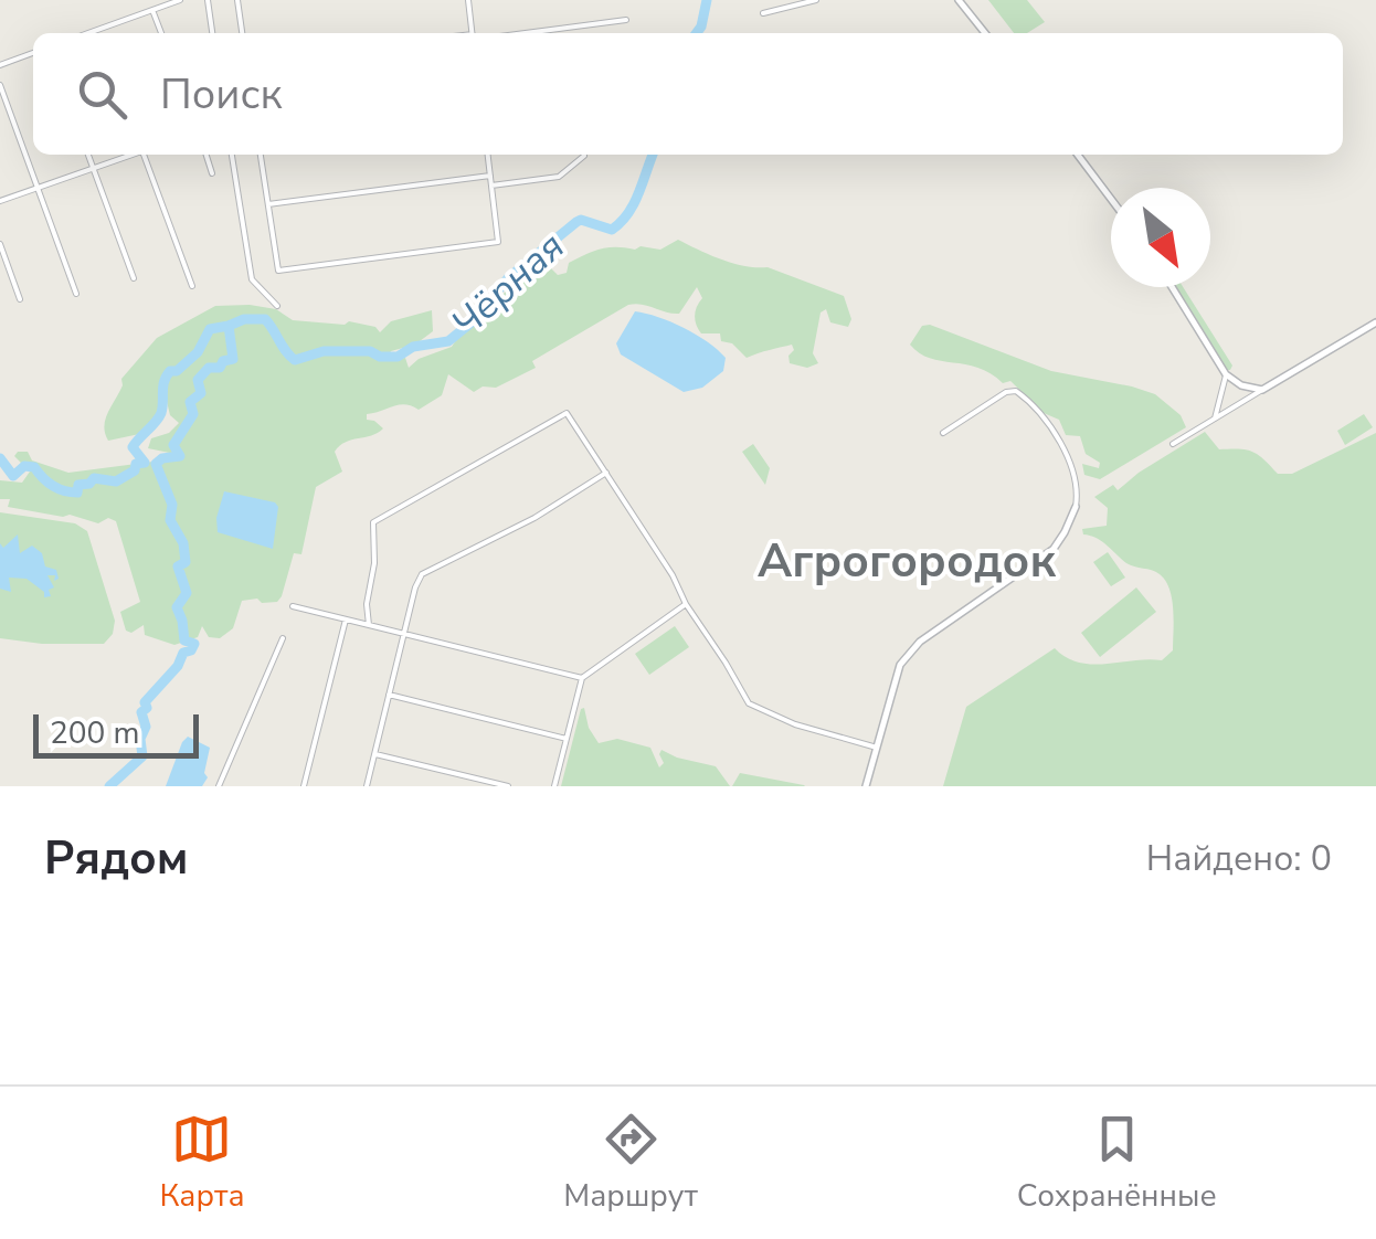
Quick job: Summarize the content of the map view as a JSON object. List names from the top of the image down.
{
  "districts": ["Агрогородок"],
  "water": ["Чёрная"],
  "scale_bar": "200 m",
  "north": "bottom right",
  "page": {
    "search": "Поиск",
    "scale": "200 m",
    "heading": ["Рядом", "Найдено: 0"],
    "nav": ["Карта", "Маршрут", "Сохранённые"]
  }
}
